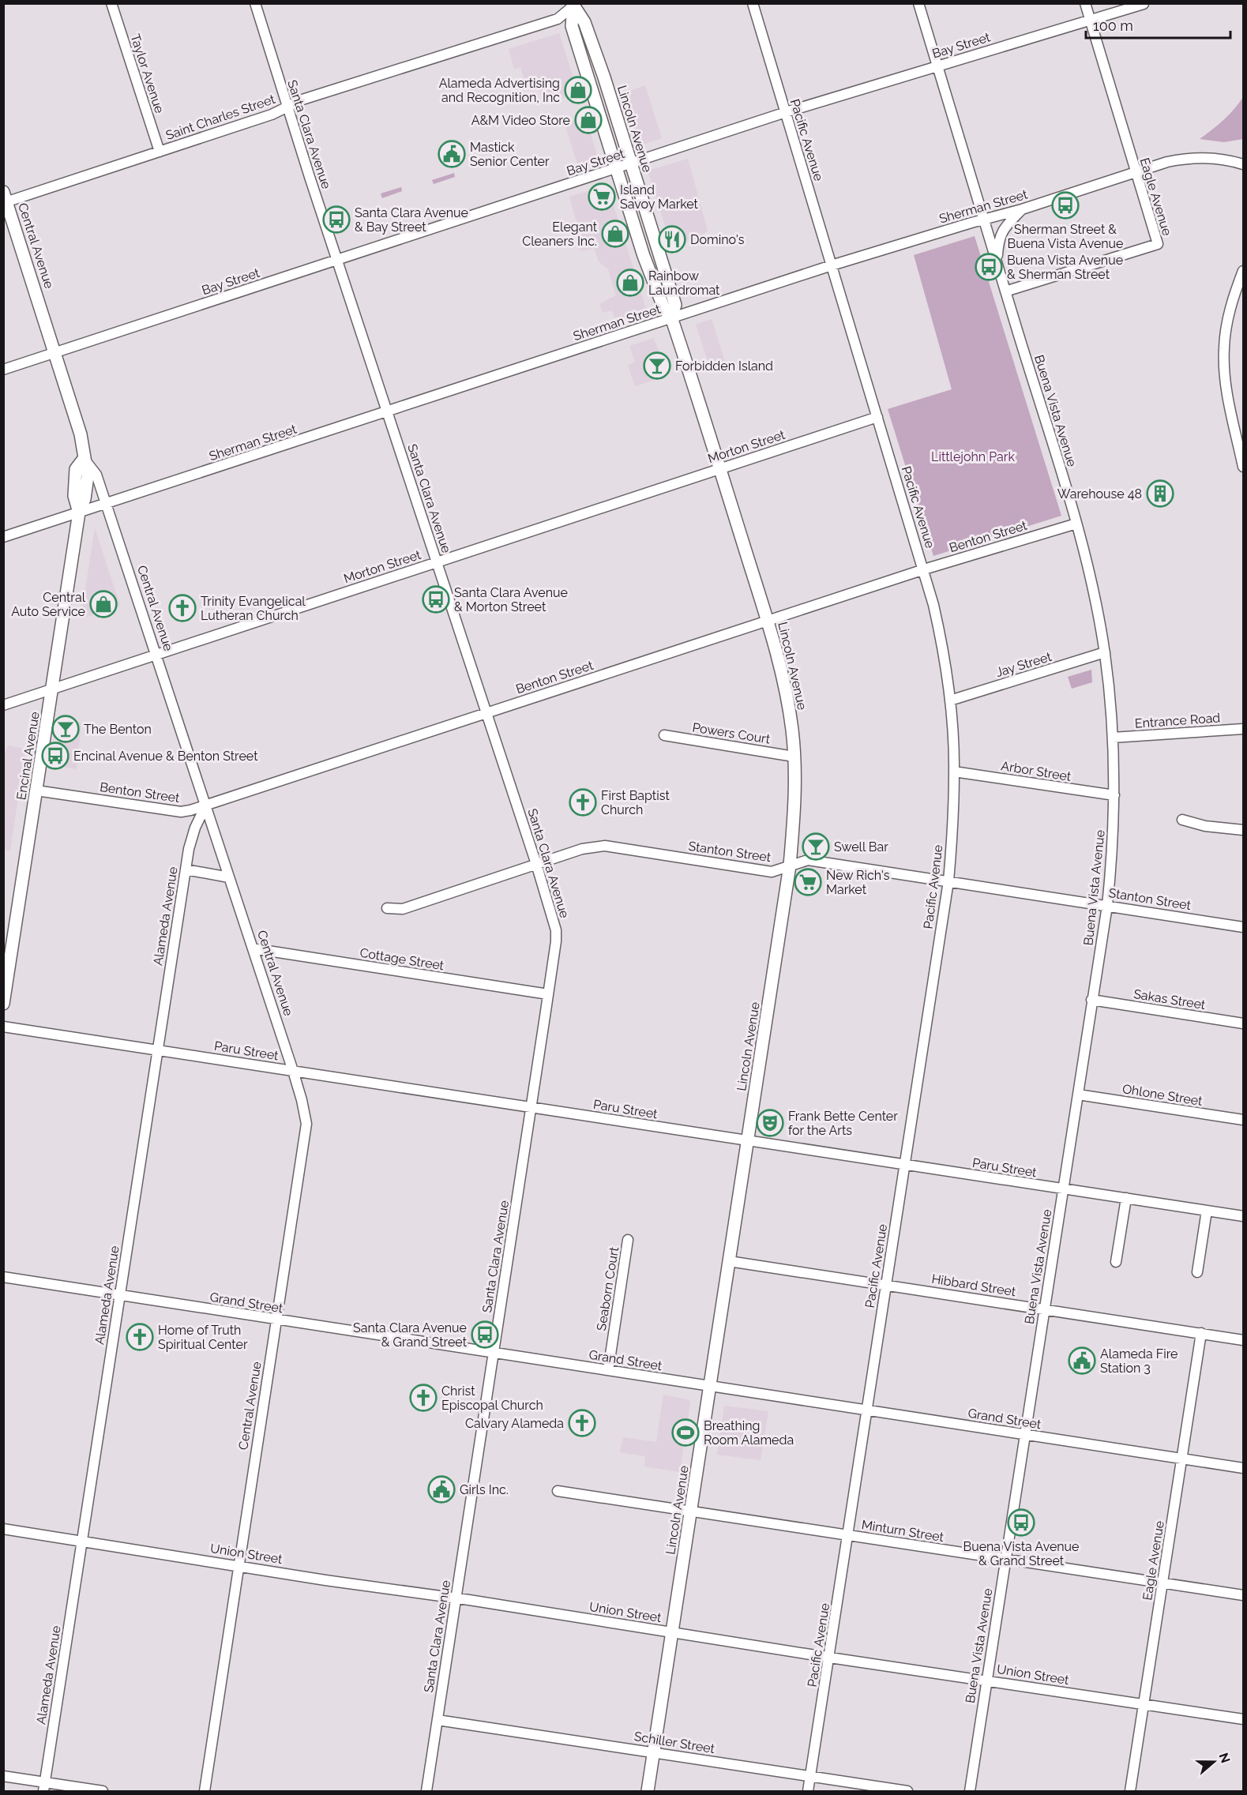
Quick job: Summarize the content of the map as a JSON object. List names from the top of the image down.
{
  "streets": {
    "main road": ["Lincoln Avenue", "Central Avenue", "Encinal Avenue"],
    "street": [
      "Bay Street",
      "Taylor Avenue",
      "Saint Charles Street",
      "Santa Clara Avenue",
      "Pacific Avenue",
      "Eagle Avenue",
      "Sherman Street",
      "Buena Vista Avenue",
      "Morton Street",
      "Benton Street",
      "Jay Street",
      "Entrance Road",
      "Powers Court",
      "Arbor Street",
      "Stanton Street",
      "Alameda Avenue",
      "Cottage Street",
      "Sakas Street",
      "Paru Street",
      "Ohlone Street",
      "Hibbard Street",
      "Seaborn Court",
      "Grand Street",
      "Minturn Street",
      "Union Street",
      "Schiller Street"
    ]
  },
  "crossings": [
    ["Bay Street", "Lincoln Avenue"],
    ["Bay Street", "Santa Clara Avenue"],
    ["Bay Street", "Pacific Avenue"],
    ["Bay Street", "Eagle Avenue"],
    ["Bay Street", "Central Avenue"],
    ["Bay Street", "Buena Vista Avenue"],
    ["Taylor Avenue", "Saint Charles Street"],
    ["Saint Charles Street", "Lincoln Avenue"],
    ["Saint Charles Street", "Santa Clara Avenue"],
    ["Saint Charles Street", "Central Avenue"],
    ["Lincoln Avenue", "Sherman Street"],
    ["Lincoln Avenue", "Morton Street"],
    ["Lincoln Avenue", "Benton Street"],
    ["Lincoln Avenue", "Powers Court"],
    ["Lincoln Avenue", "Stanton Street"],
    ["Lincoln Avenue", "Paru Street"],
    ["Lincoln Avenue", "Hibbard Street"],
    ["Lincoln Avenue", "Grand Street"],
    ["Lincoln Avenue", "Minturn Street"],
    ["Lincoln Avenue", "Union Street"],
    ["Lincoln Avenue", "Schiller Street"],
    ["Santa Clara Avenue", "Sherman Street"],
    ["Santa Clara Avenue", "Morton Street"],
    ["Santa Clara Avenue", "Benton Street"],
    ["Santa Clara Avenue", "Stanton Street"],
    ["Santa Clara Avenue", "Cottage Street"],
    ["Santa Clara Avenue", "Paru Street"],
    ["Santa Clara Avenue", "Grand Street"],
    ["Santa Clara Avenue", "Union Street"],
    ["Santa Clara Avenue", "Schiller Street"],
    ["Pacific Avenue", "Sherman Street"],
    ["Pacific Avenue", "Morton Street"],
    ["Pacific Avenue", "Benton Street"],
    ["Pacific Avenue", "Jay Street"],
    ["Pacific Avenue", "Arbor Street"],
    ["Pacific Avenue", "Stanton Street"],
    ["Pacific Avenue", "Paru Street"],
    ["Pacific Avenue", "Hibbard Street"],
    ["Pacific Avenue", "Grand Street"],
    ["Pacific Avenue", "Minturn Street"],
    ["Pacific Avenue", "Union Street"],
    ["Pacific Avenue", "Schiller Street"],
    ["Eagle Avenue", "Sherman Street"],
    ["Eagle Avenue", "Buena Vista Avenue"],
    ["Eagle Avenue", "Hibbard Street"],
    ["Eagle Avenue", "Grand Street"],
    ["Eagle Avenue", "Minturn Street"],
    ["Eagle Avenue", "Union Street"],
    ["Sherman Street", "Central Avenue"],
    ["Sherman Street", "Buena Vista Avenue"],
    ["Sherman Street", "Encinal Avenue"],
    ["Central Avenue", "Morton Street"],
    ["Central Avenue", "Benton Street"],
    ["Central Avenue", "Encinal Avenue"],
    ["Central Avenue", "Alameda Avenue"],
    ["Central Avenue", "Cottage Street"],
    ["Central Avenue", "Paru Street"],
    ["Central Avenue", "Grand Street"],
    ["Central Avenue", "Union Street"],
    ["Buena Vista Avenue", "Benton Street"],
    ["Buena Vista Avenue", "Jay Street"],
    ["Buena Vista Avenue", "Entrance Road"],
    ["Buena Vista Avenue", "Arbor Street"],
    ["Buena Vista Avenue", "Stanton Street"],
    ["Buena Vista Avenue", "Sakas Street"],
    ["Buena Vista Avenue", "Paru Street"],
    ["Buena Vista Avenue", "Ohlone Street"],
    ["Buena Vista Avenue", "Hibbard Street"],
    ["Buena Vista Avenue", "Grand Street"],
    ["Buena Vista Avenue", "Minturn Street"],
    ["Buena Vista Avenue", "Union Street"],
    ["Morton Street", "Encinal Avenue"],
    ["Benton Street", "Encinal Avenue"],
    ["Benton Street", "Alameda Avenue"],
    ["Alameda Avenue", "Paru Street"],
    ["Alameda Avenue", "Grand Street"],
    ["Alameda Avenue", "Union Street"],
    ["Seaborn Court", "Grand Street"]
  ],
  "parks": ["Littlejohn Park"],
  "places": {
    "shop": [
      "Alameda Advertising and Recognition, Inc",
      "A&M Video Store",
      "Elegant Cleaners Inc.",
      "Rainbow Laundromat",
      "Central Auto Service"
    ],
    "public building": ["Mastick Senior Center", "Alameda Fire Station 3", "Girls Inc."],
    "supermarket": ["Island Savoy Market", "New Rich's Market"],
    "bus stop": [
      "Sherman Street & Buena Vista Avenue",
      "Santa Clara Avenue & Bay Street",
      "Buena Vista Avenue & Sherman Street",
      "Santa Clara Avenue & Morton Street",
      "Encinal Avenue & Benton Street",
      "Santa Clara Avenue & Grand Street",
      "Buena Vista Avenue & Grand Street"
    ],
    "restaurant": ["Domino's"],
    "bar": ["Forbidden Island", "The Benton", "Swell Bar"],
    "building": ["Warehouse 48"],
    "church": [
      "Trinity Evangelical Lutheran Church",
      "First Baptist Church",
      "Home of Truth Spiritual Center",
      "Christ Episcopal Church",
      "Calvary Alameda"
    ],
    "theatre": ["Frank Bette Center for the Arts"],
    "sports": ["Breathing Room Alameda"]
  },
  "scale_bar": "100 m",
  "north": "right"
}
